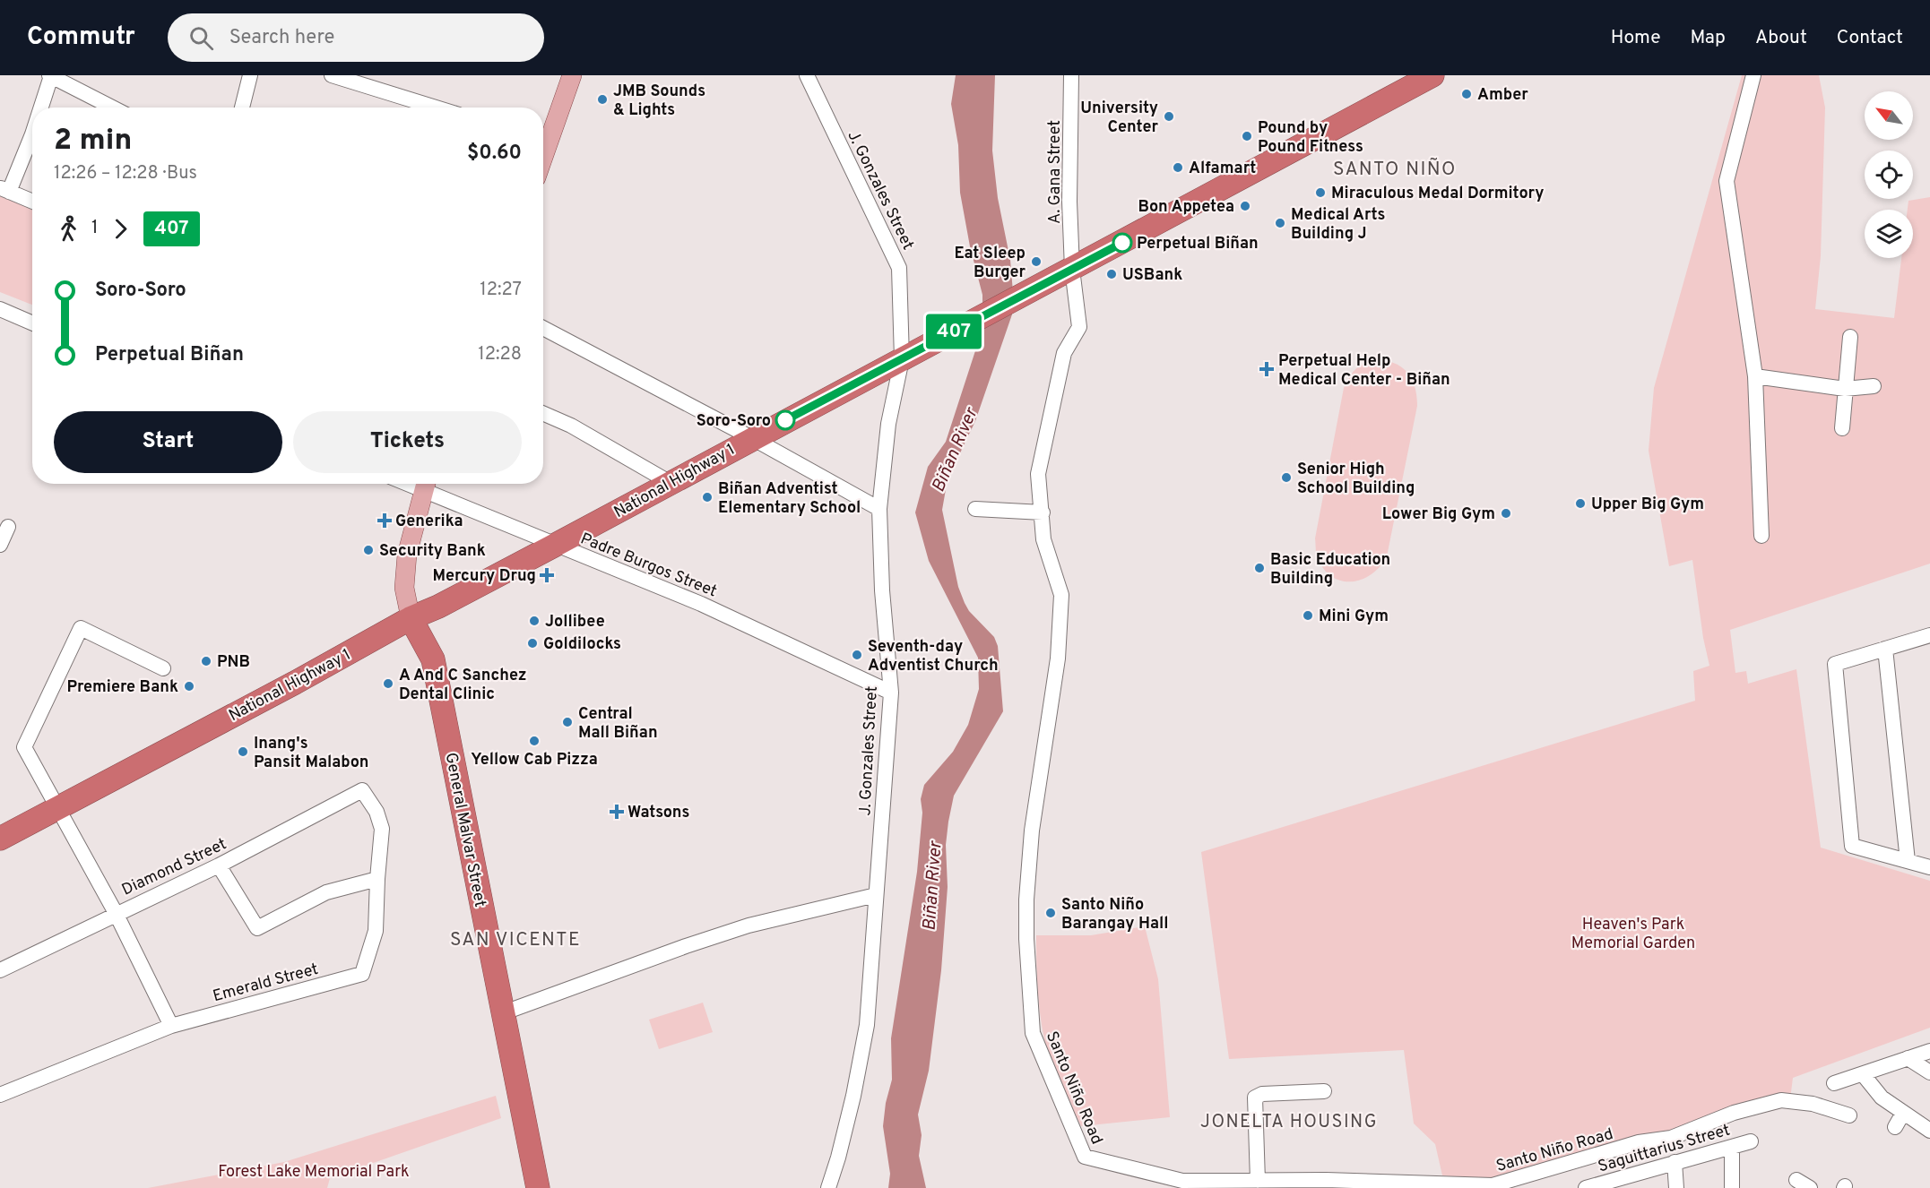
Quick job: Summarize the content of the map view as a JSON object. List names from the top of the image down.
{
  "streets": {
    "highway": ["National Highway 1", "General Malvar Street"],
    "street": [
      "A. Gana Street",
      "J. Gonzales Street",
      "Padre Burgos Street",
      "Diamond Street",
      "Emerald Street",
      "Santo Niño Road",
      "Saguittarius Street"
    ]
  },
  "crossings": [
    ["A. Gana Street", "National Highway 1"],
    ["A. Gana Street", "Santo Niño Road"],
    ["J. Gonzales Street", "National Highway 1"],
    ["J. Gonzales Street", "Padre Burgos Street"],
    ["National Highway 1", "Padre Burgos Street"],
    ["National Highway 1", "General Malvar Street"],
    ["National Highway 1", "Santo Niño Road"],
    ["Padre Burgos Street", "General Malvar Street"],
    ["Diamond Street", "Emerald Street"]
  ],
  "districts": ["SANTO NIÑO", "SAN VICENTE", "JONELTA HOUSING"],
  "water": ["Biñan River"],
  "parks": ["Heaven's Park Memorial Garden", "Forest Lake Memorial Park"],
  "places": {
    "other": [
      "Amber",
      "JMB Sounds & Lights",
      "University Center",
      "Pound by Pound Fitness",
      "Alfamart",
      "Miraculous Medal Dormitory",
      "Bon Appetea",
      "Medical Arts Building J",
      "Perpetual Biñan",
      "Eat Sleep Burger",
      "USBank",
      "Soro-Soro",
      "Senior High School Building",
      "Biñan Adventist Elementary School",
      "Upper Big Gym",
      "Lower Big Gym",
      "Security Bank",
      "Basic Education Building",
      "Mini Gym",
      "Jollibee",
      "Goldilocks",
      "Seventh-day Adventist Church",
      "PNB",
      "A And C Sanchez Dental Clinic",
      "Premiere Bank",
      "Central Mall Biñan",
      "Yellow Cab Pizza",
      "Inang's Pansit Malabon",
      "Santo Niño Barangay Hall"
    ],
    "health": [
      "Perpetual Help Medical Center - Biñan",
      "Generika",
      "Mercury Drug",
      "Watsons"
    ]
  },
  "lines": ["bus line 407"],
  "north": "top left",
  "page": {
    "header": "Commutr",
    "search": "Search here",
    "nav": [
      "Home",
      "Map",
      "About",
      "Contact"
    ],
    "on_map": "407",
    "heading": ["2 min", "12:26 – 12:28 · Bus", "$0.60"],
    "legs": ["1", "407"],
    "list": [
      {
        "name": "Soro-Soro",
        "value": "12:27"
      },
      {
        "name": "Perpetual Biñan",
        "value": "12:28"
      }
    ],
    "buttons": ["Start", "Tickets"]
  }
}
